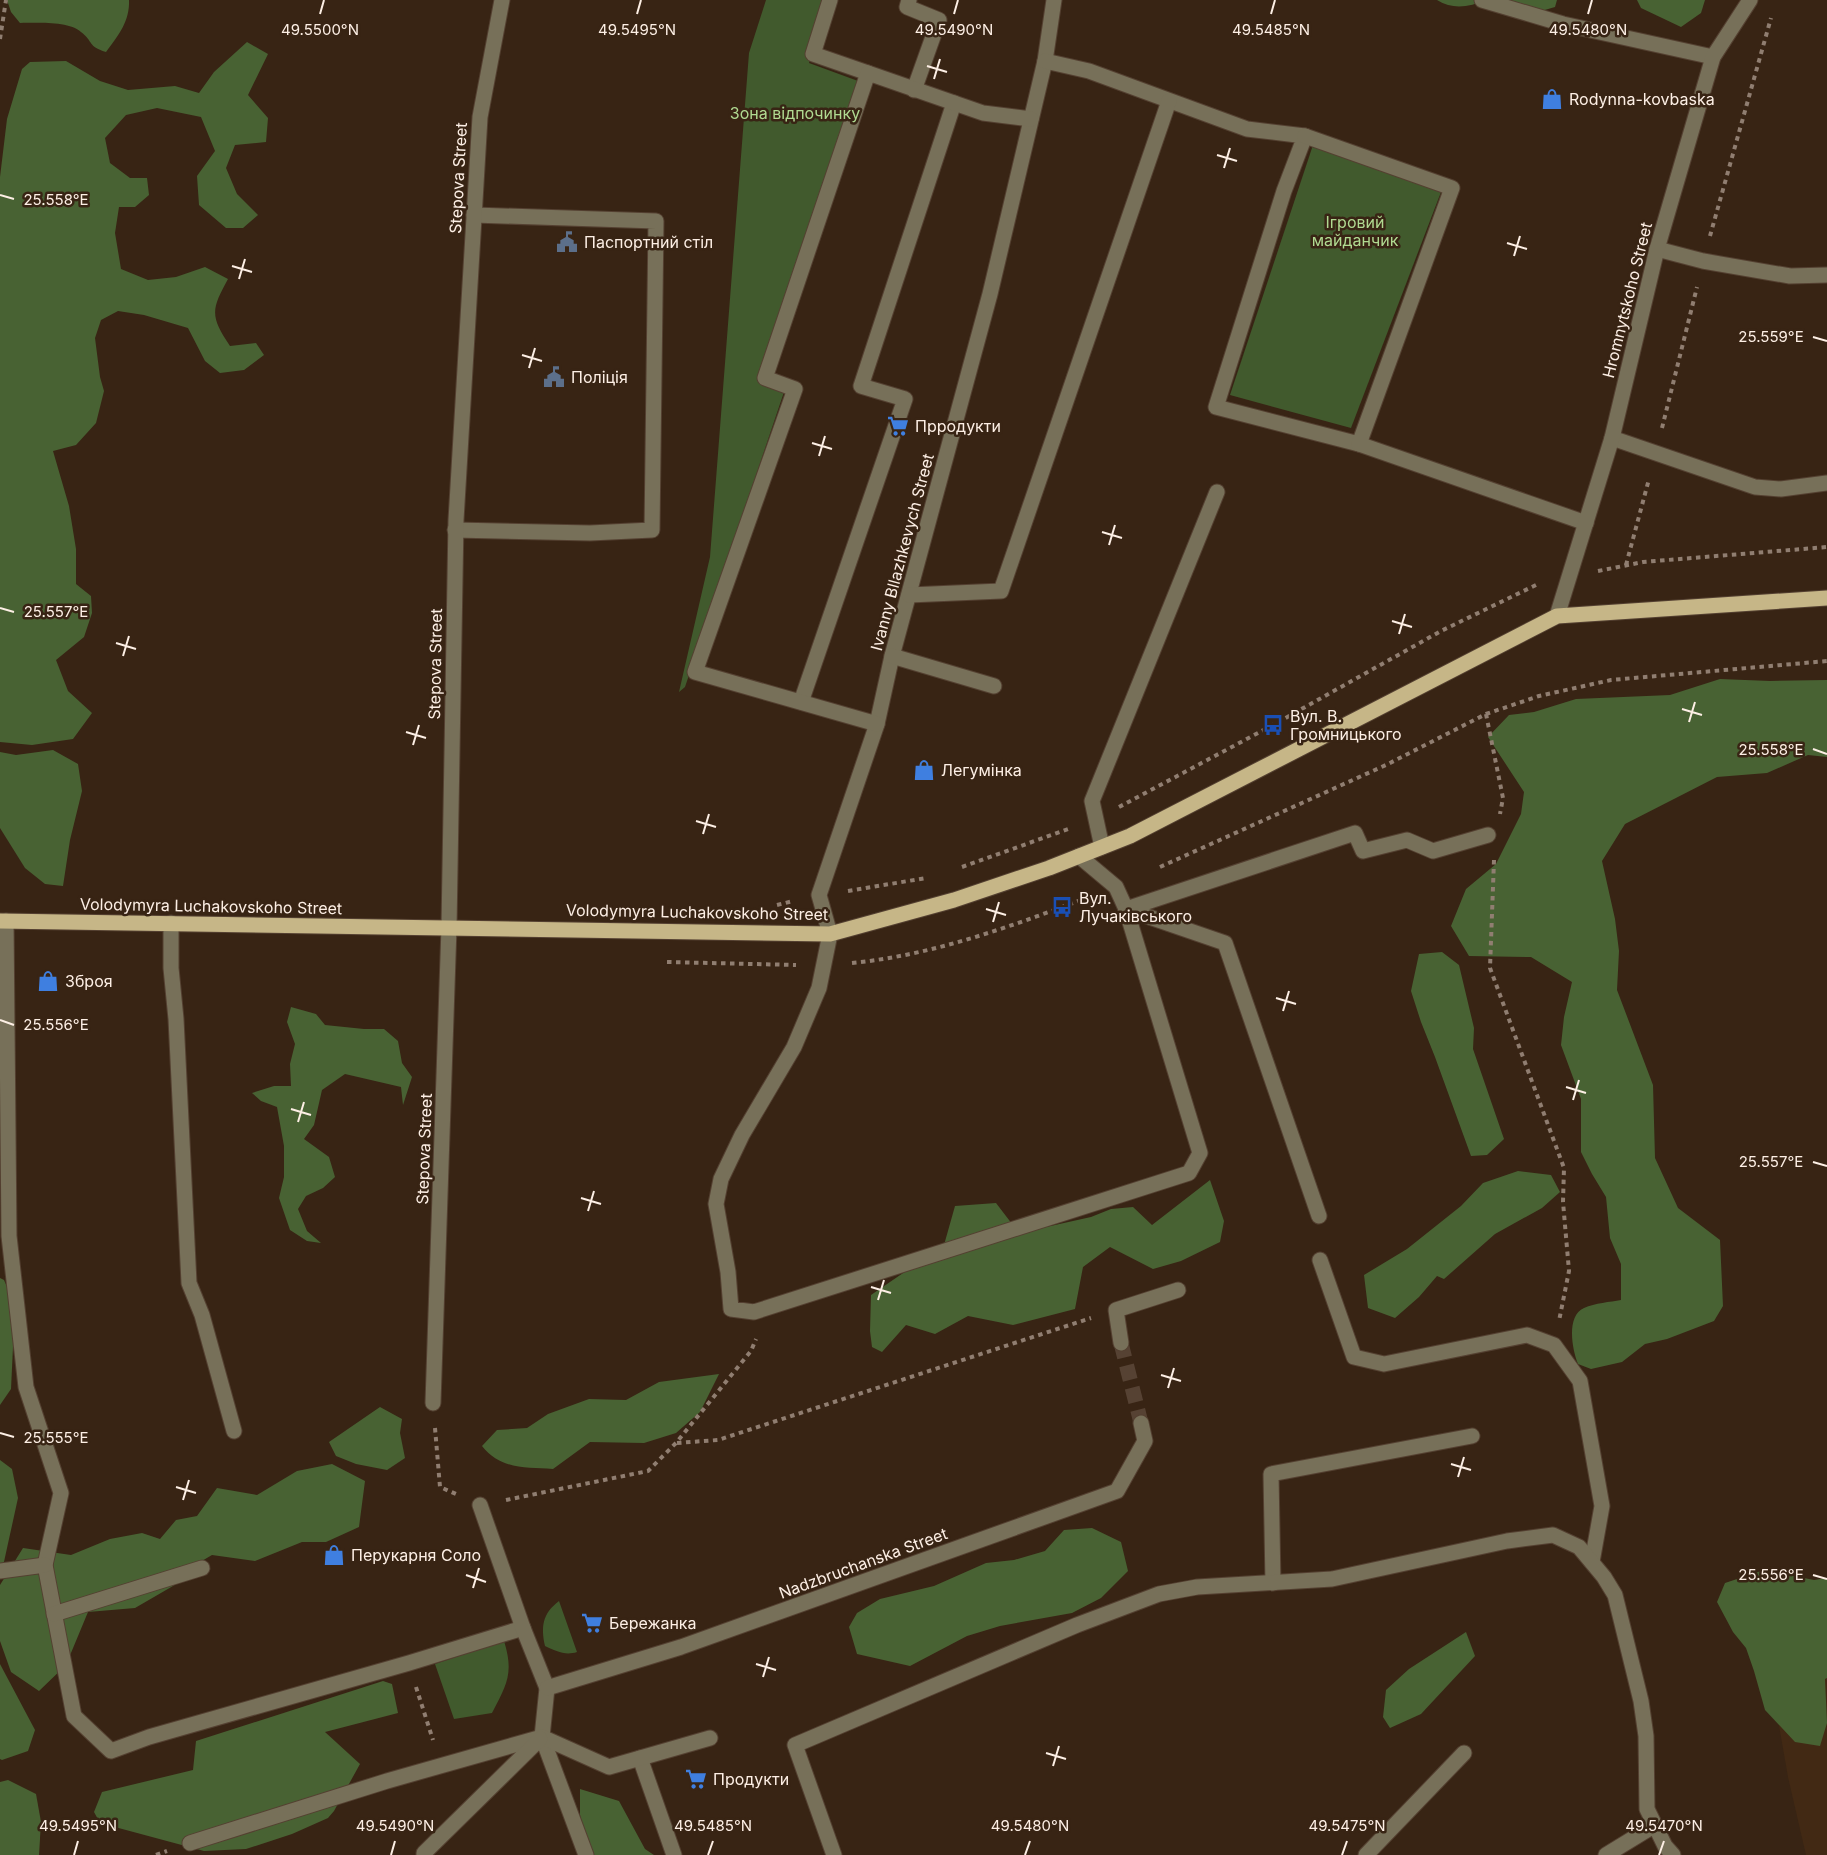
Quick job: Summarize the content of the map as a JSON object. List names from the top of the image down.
{
  "streets": {
    "main road": ["Volodymyra Luchakovskoho Street"],
    "street": [
      "Stepova Street",
      "Hromnytskoho Street",
      "Ivanny Bllazhkevych Street",
      "Nadzbruchanska Street"
    ]
  },
  "crossings": [
    ["Stepova Street", "Volodymyra Luchakovskoho Street"],
    ["Hromnytskoho Street", "Volodymyra Luchakovskoho Street"]
  ],
  "parks": ["Зона відпочинку", "Ігровий майданчик"],
  "places": {
    "shop": [
      "Rodynna-kovbaska",
      "Легумінка",
      "Зброя",
      "Перукарня Соло"
    ],
    "public building": ["Паспортний стіл", "Поліція"],
    "supermarket": ["Прродукти", "Бережанка", "Продукти"],
    "bus stop": ["Вул. В. Громницького", "Вул. Лучаківського"]
  },
  "coordinates": [
    "49.5500°N",
    "49.5495°N",
    "49.5490°N",
    "49.5485°N",
    "49.5480°N",
    "25.558°E",
    "25.559°E",
    "25.557°E",
    "25.556°E",
    "25.555°E",
    "49.5475°N",
    "49.5470°N"
  ]
}
